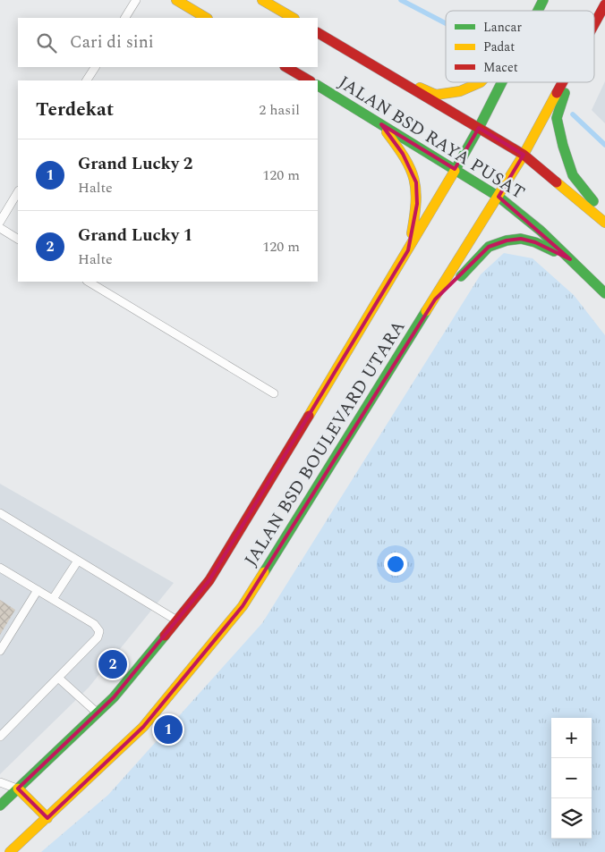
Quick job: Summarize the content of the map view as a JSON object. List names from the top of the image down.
{
  "streets": {
    "main road": ["JALAN BSD RAYA PUSAT", "JALAN BSD BOULEVARD UTARA"]
  },
  "crossings": [
    ["JALAN BSD RAYA PUSAT", "JALAN BSD BOULEVARD UTARA"]
  ],
  "legend": ["Lancar", "Padat", "Macet"],
  "page": {
    "search": "Cari di sini",
    "heading": ["Terdekat", "2 hasil"],
    "list": [
      {
        "mark": "1",
        "name": "Grand Lucky 2",
        "note": "Halte",
        "value": "120 m"
      },
      {
        "mark": "2",
        "name": "Grand Lucky 1",
        "note": "Halte",
        "value": "120 m"
      }
    ],
    "pins": ["2", "1"],
    "map_buttons": ["+", "−"]
  }
}
